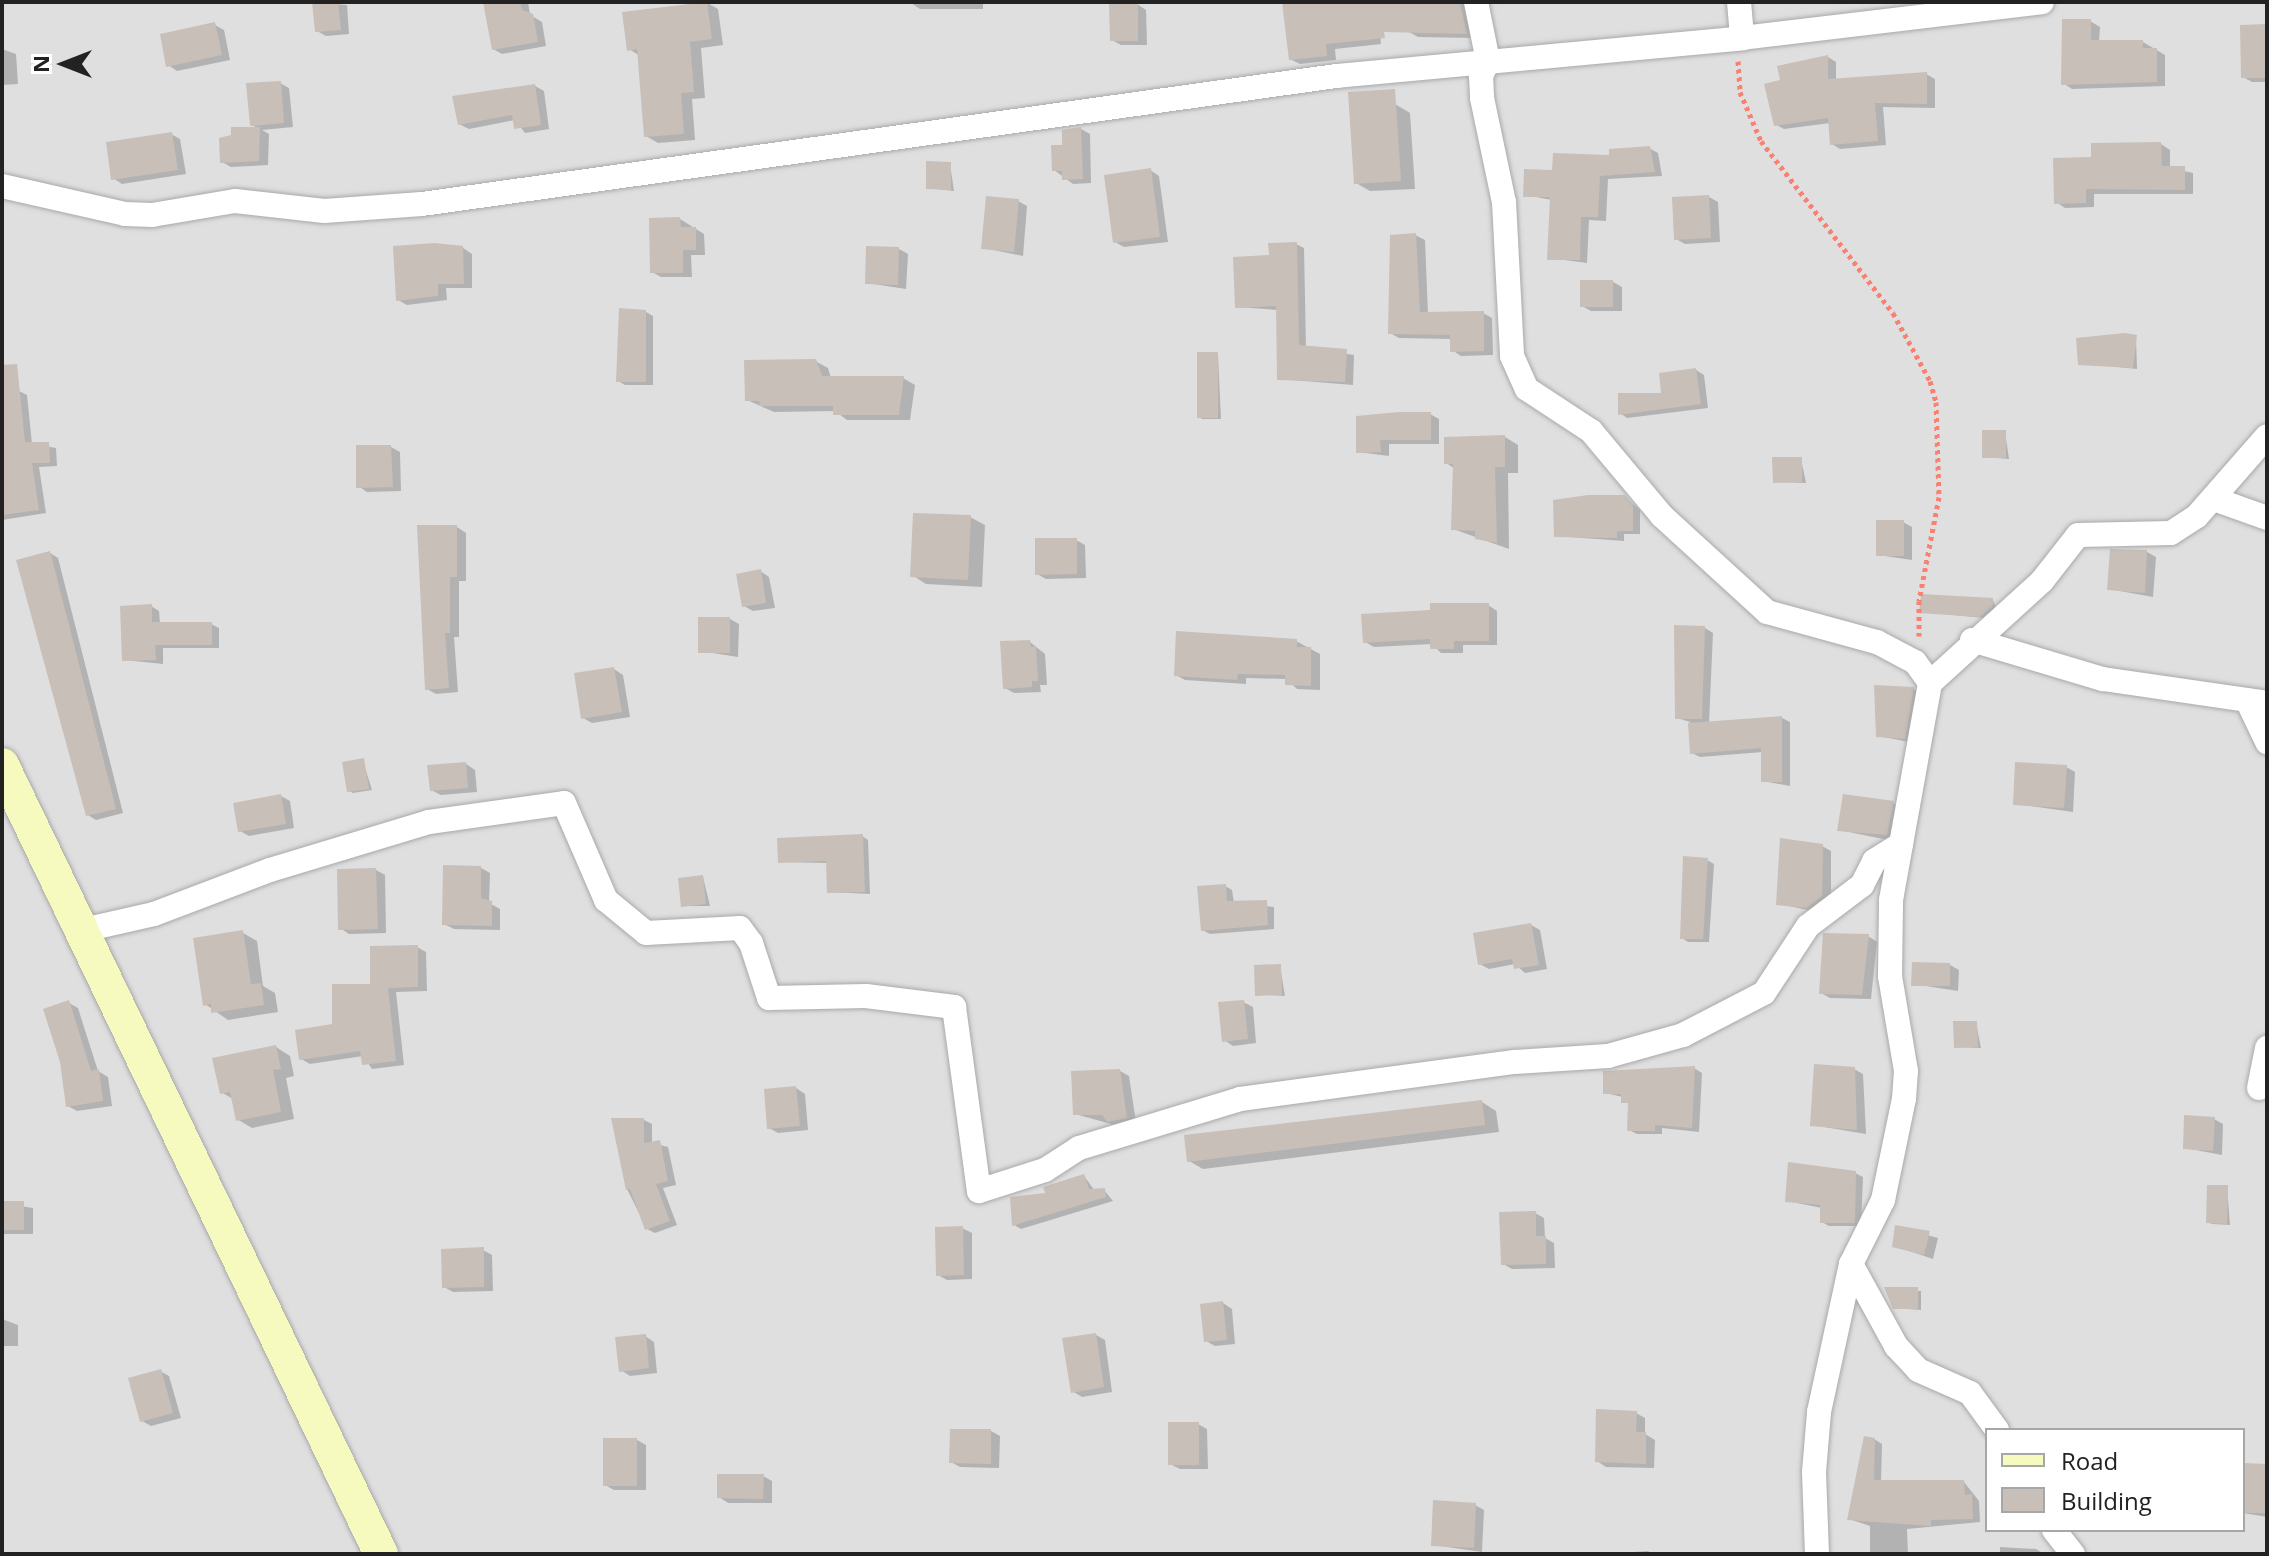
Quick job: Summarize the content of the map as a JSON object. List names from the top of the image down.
{
  "legend": ["Road", "Building"],
  "north": "left"
}
